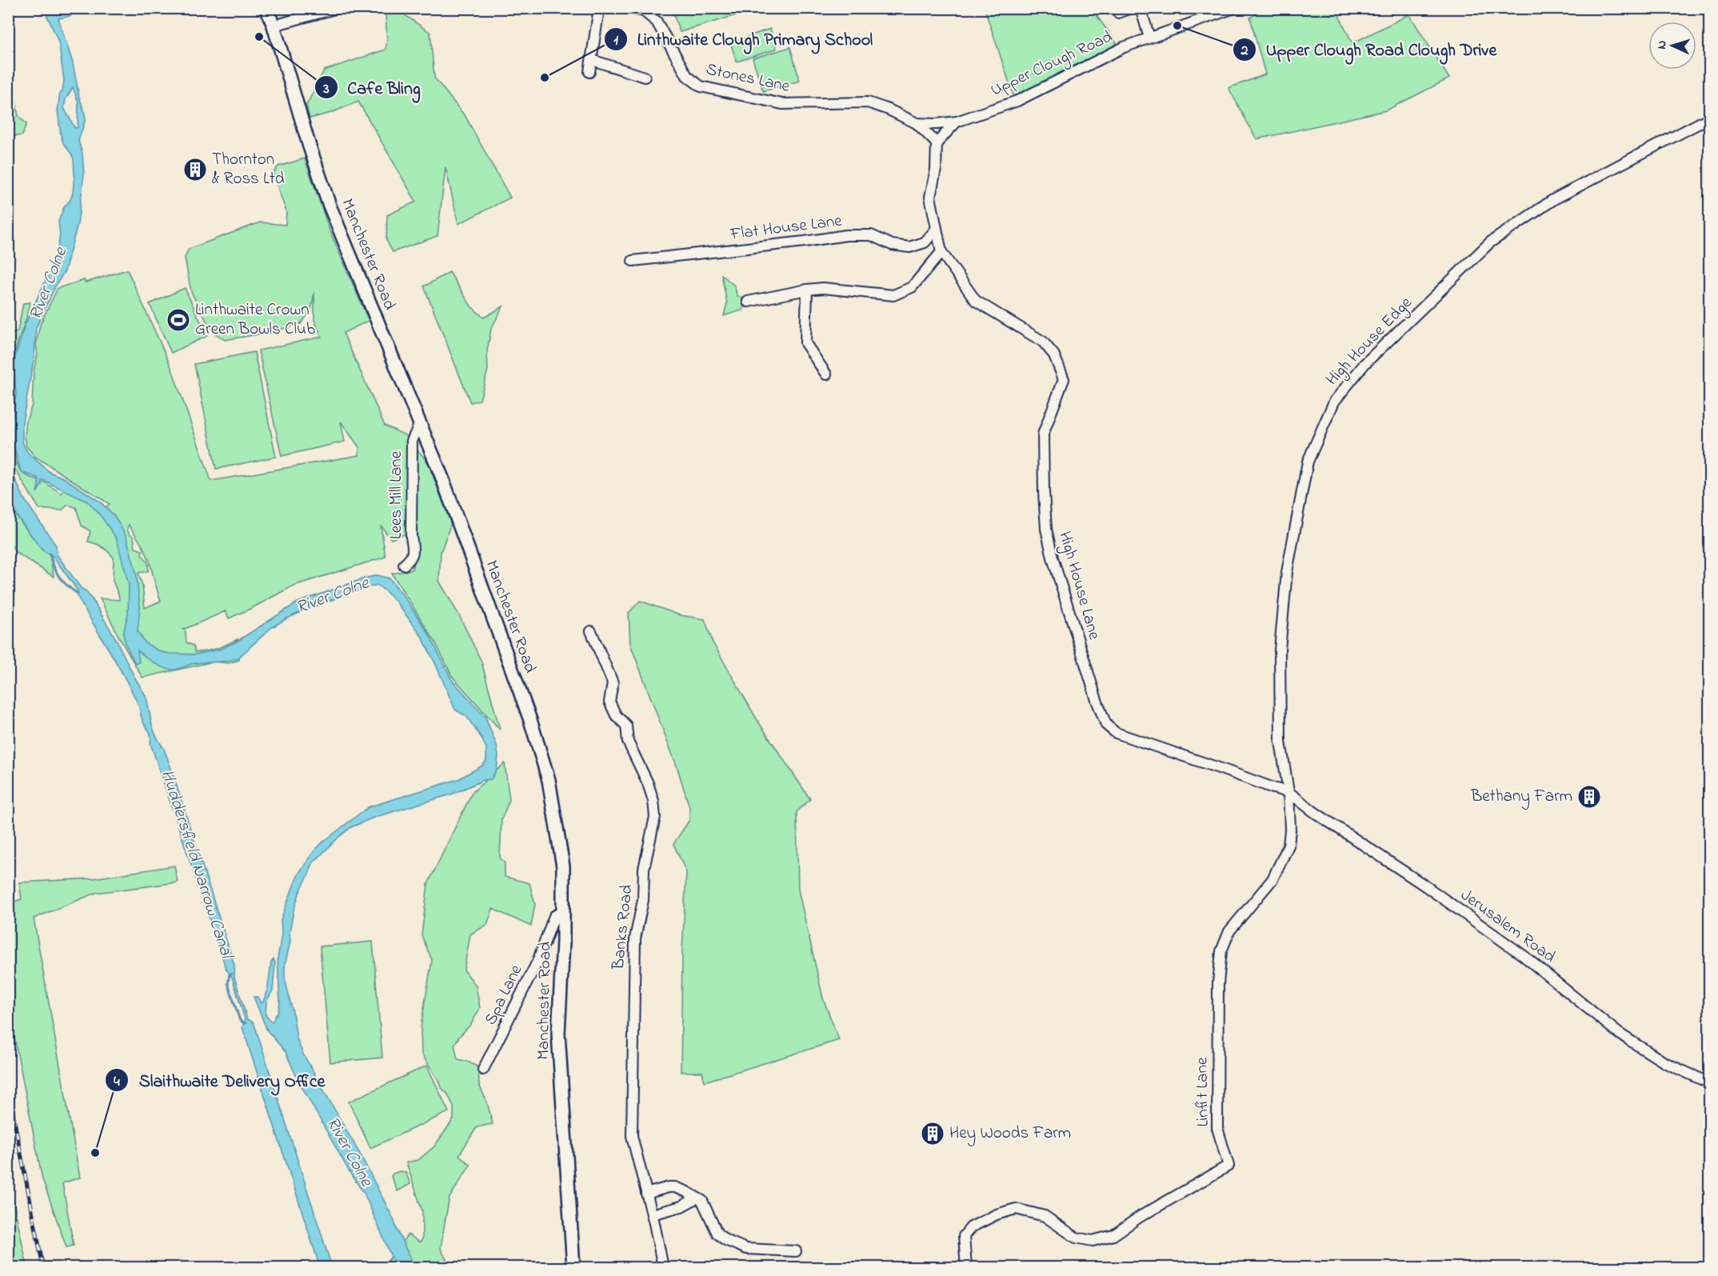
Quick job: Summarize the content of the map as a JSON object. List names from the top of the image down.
{
  "streets": {
    "main road": ["Manchester Road"],
    "street": [
      "Upper Clough Road",
      "Stones Lane",
      "Flat House Lane",
      "High House Edge",
      "Lees Mill Lane",
      "High House Lane",
      "Jerusalem Road",
      "Banks Road",
      "Spa Lane",
      "Linfit Lane"
    ]
  },
  "crossings": [
    ["Upper Clough Road", "Stones Lane"],
    ["Flat House Lane", "High House Lane"],
    ["Manchester Road", "Lees Mill Lane"],
    ["Manchester Road", "Spa Lane"],
    ["High House Edge", "High House Lane"],
    ["High House Edge", "Jerusalem Road"],
    ["High House Edge", "Linfit Lane"],
    ["High House Lane", "Jerusalem Road"],
    ["High House Lane", "Linfit Lane"],
    ["Jerusalem Road", "Linfit Lane"]
  ],
  "water": ["River Colne", "Huddersfield Narrow Canal"],
  "places": {
    "other": [
      "Upper Clough Road Clough Drive",
      "Cafe Bling",
      "Linthwaite Clough Primary School",
      "Slaithwaite Delivery Office"
    ],
    "building": ["Thornton & Ross Ltd", "Bethany Farm", "Hey Woods Farm"],
    "sports": ["Linthwaite Crown Green Bowls Club"]
  },
  "north": "left"
}
